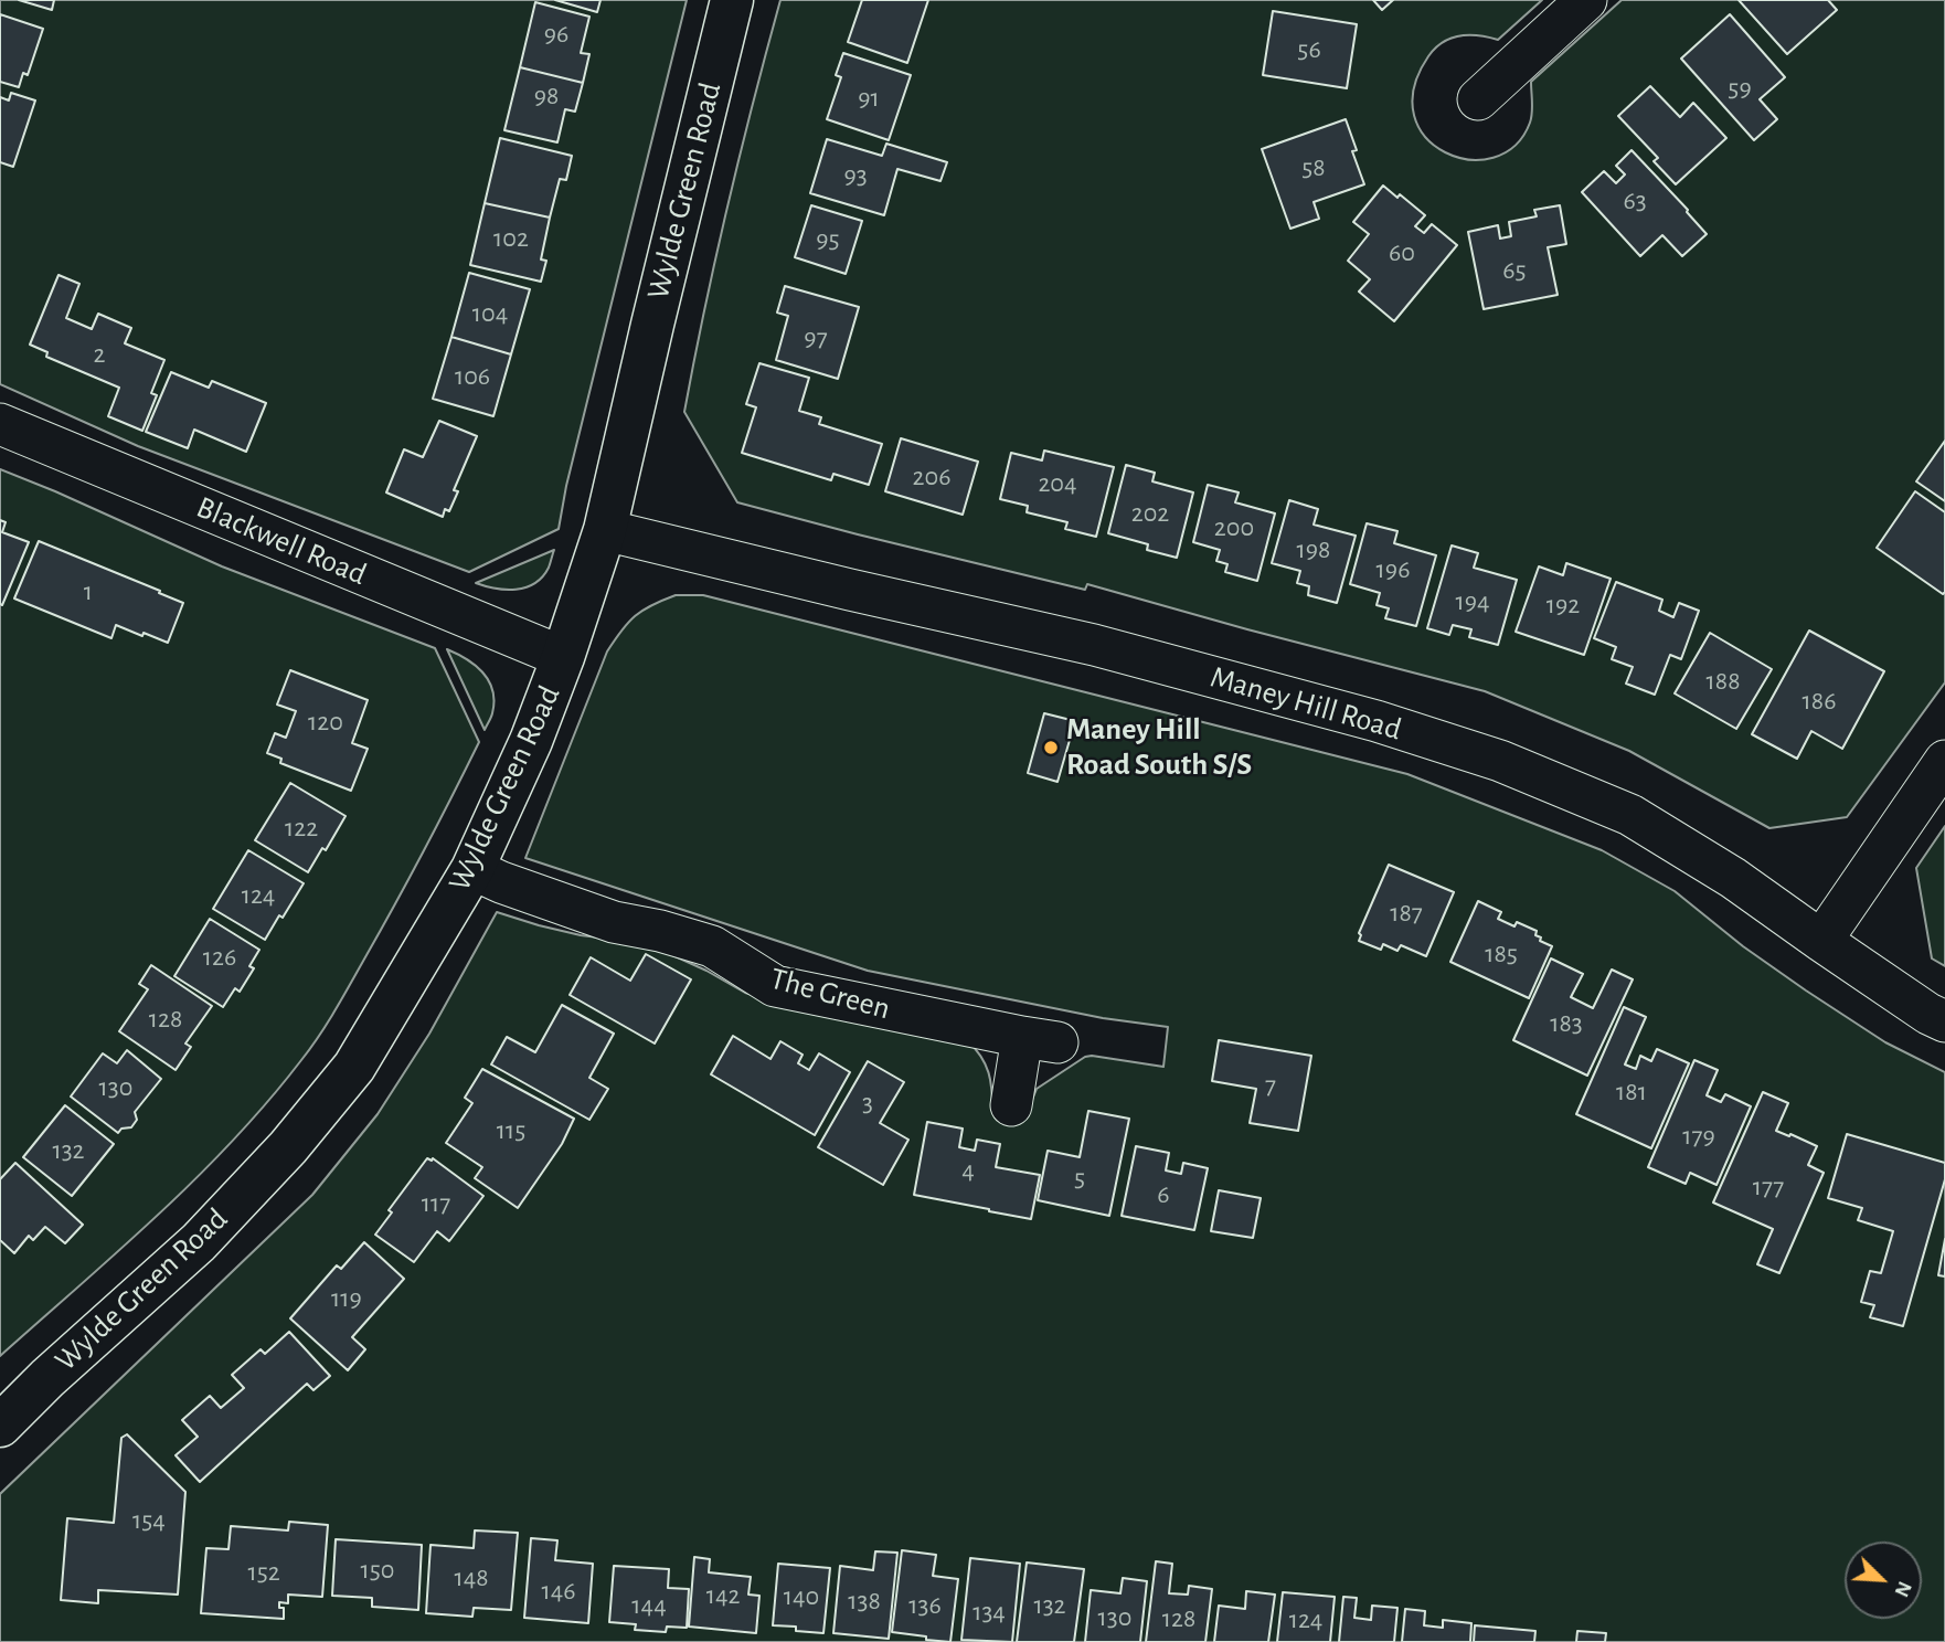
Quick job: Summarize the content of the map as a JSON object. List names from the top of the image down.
{
  "streets": {
    "street": [
      "Wylde Green Road",
      "Blackwell Road",
      "Maney Hill Road",
      "The Green"
    ]
  },
  "crossings": [
    ["Wylde Green Road", "Blackwell Road"],
    ["Wylde Green Road", "Maney Hill Road"],
    ["Wylde Green Road", "The Green"]
  ],
  "places": ["Maney Hill Road South S/S"],
  "house_numbers": [
    "96",
    "56",
    "59",
    "98",
    "91",
    "58",
    "93",
    "63",
    "102",
    "95",
    "60",
    "65",
    "104",
    "97",
    "2",
    "106",
    "206",
    "204",
    "202",
    "200",
    "198",
    "196",
    "1",
    "194",
    "192",
    "188",
    "186",
    "120",
    "122",
    "124",
    "187",
    "185",
    "126",
    "128",
    "183",
    "7",
    "130",
    "181",
    "3",
    "115",
    "179",
    "132",
    "4",
    "5",
    "177",
    "6",
    "117",
    "119",
    "154",
    "150",
    "152",
    "148",
    "146",
    "142",
    "140",
    "138",
    "144",
    "136",
    "132",
    "134",
    "130",
    "128",
    "124"
  ],
  "north": "bottom right"
}
